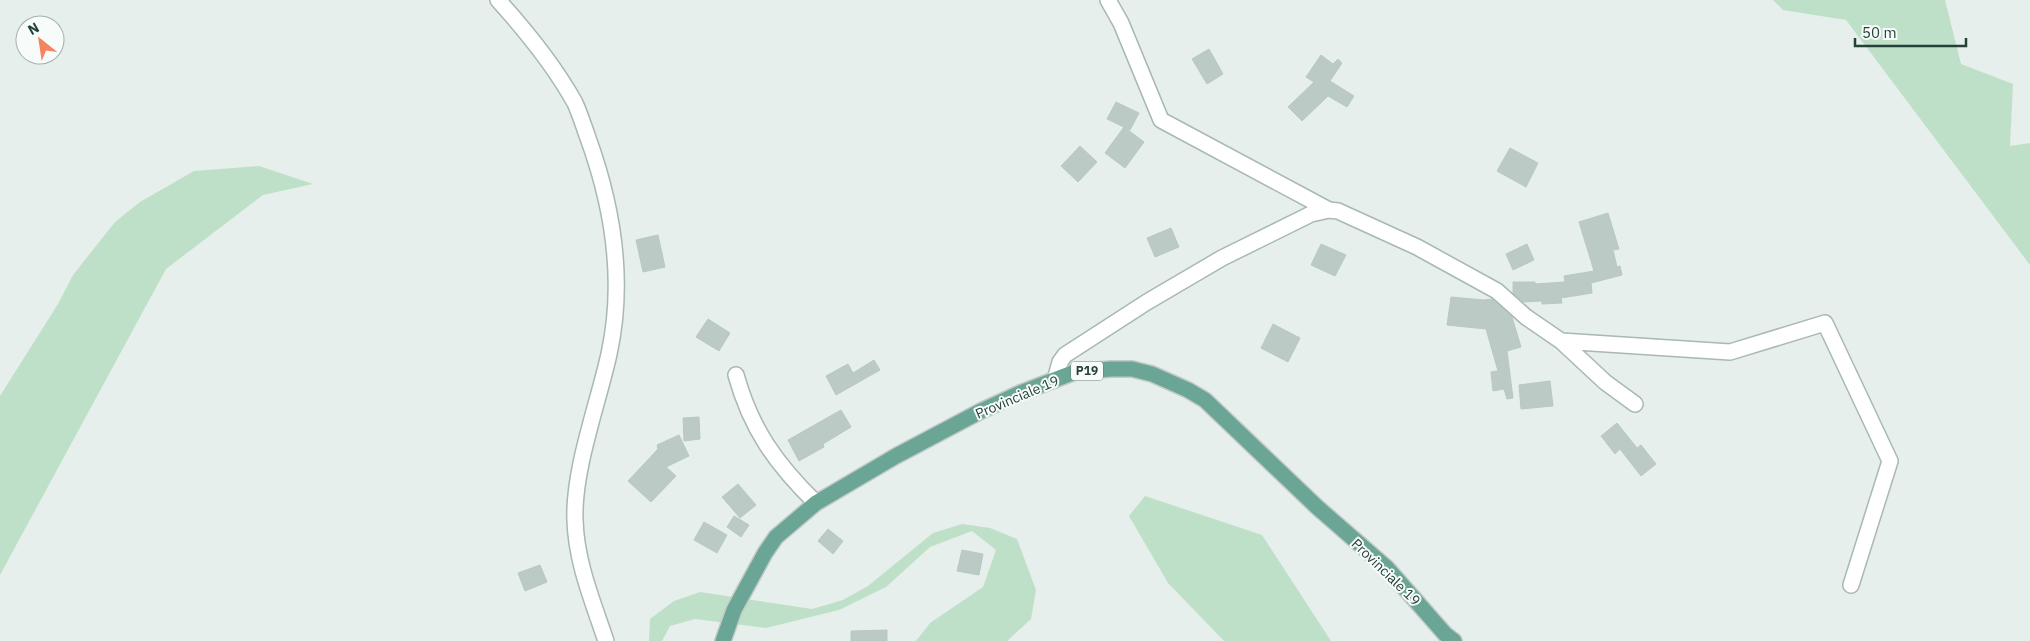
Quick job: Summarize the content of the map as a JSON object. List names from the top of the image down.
{
  "streets": {
    "main road": ["P19", "Provinciale 19"]
  },
  "scale_bar": "50 m",
  "north": "top left"
}
